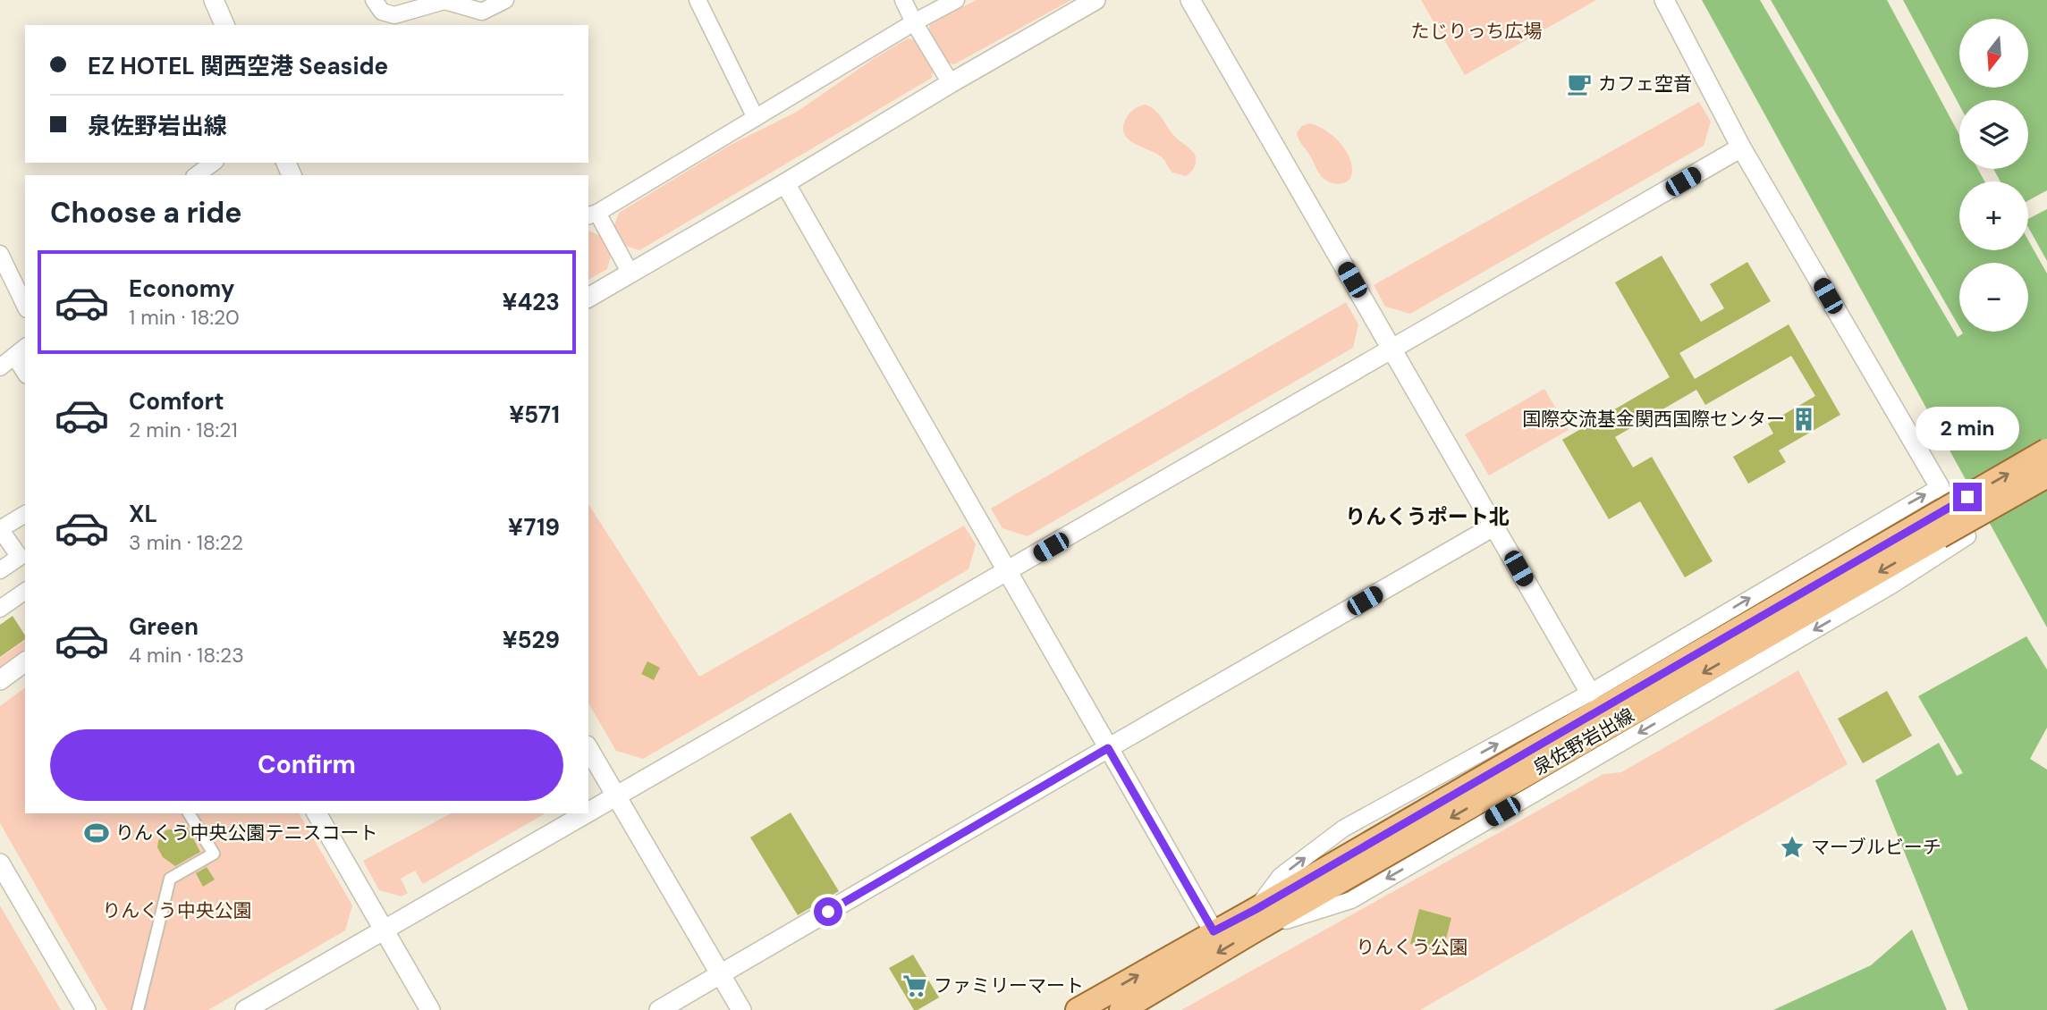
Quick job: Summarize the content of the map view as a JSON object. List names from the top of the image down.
{
  "streets": {
    "main road": ["泉佐野岩出線"]
  },
  "districts": ["りんくうポート北"],
  "parks": ["たじりっち広場", "りんくう中央公園", "りんくう公園"],
  "places": {
    "cafe": ["カフェ空音"],
    "building": ["国際交流基金関西国際センター"],
    "sports": ["りんくう中央公園テニスコート"],
    "place": ["マーブルビーチ"],
    "supermarket": ["ファミリーマート"]
  },
  "north": "bottom",
  "page": {
    "map_buttons": ["+", "−"],
    "banner": ["EZ HOTEL 関西空港 Seaside", "泉佐野岩出線"],
    "heading": "Choose a ride",
    "list": [
      {
        "name": "Economy",
        "note": "1 min · 18:20",
        "value": "¥423"
      },
      {
        "name": "Comfort",
        "note": "2 min · 18:21",
        "value": "¥571"
      },
      {
        "name": "XL",
        "note": "3 min · 18:22",
        "value": "¥719"
      },
      {
        "name": "Green",
        "note": "4 min · 18:23",
        "value": "¥529"
      }
    ],
    "bubble": "2 min",
    "buttons": "Confirm"
  }
}
